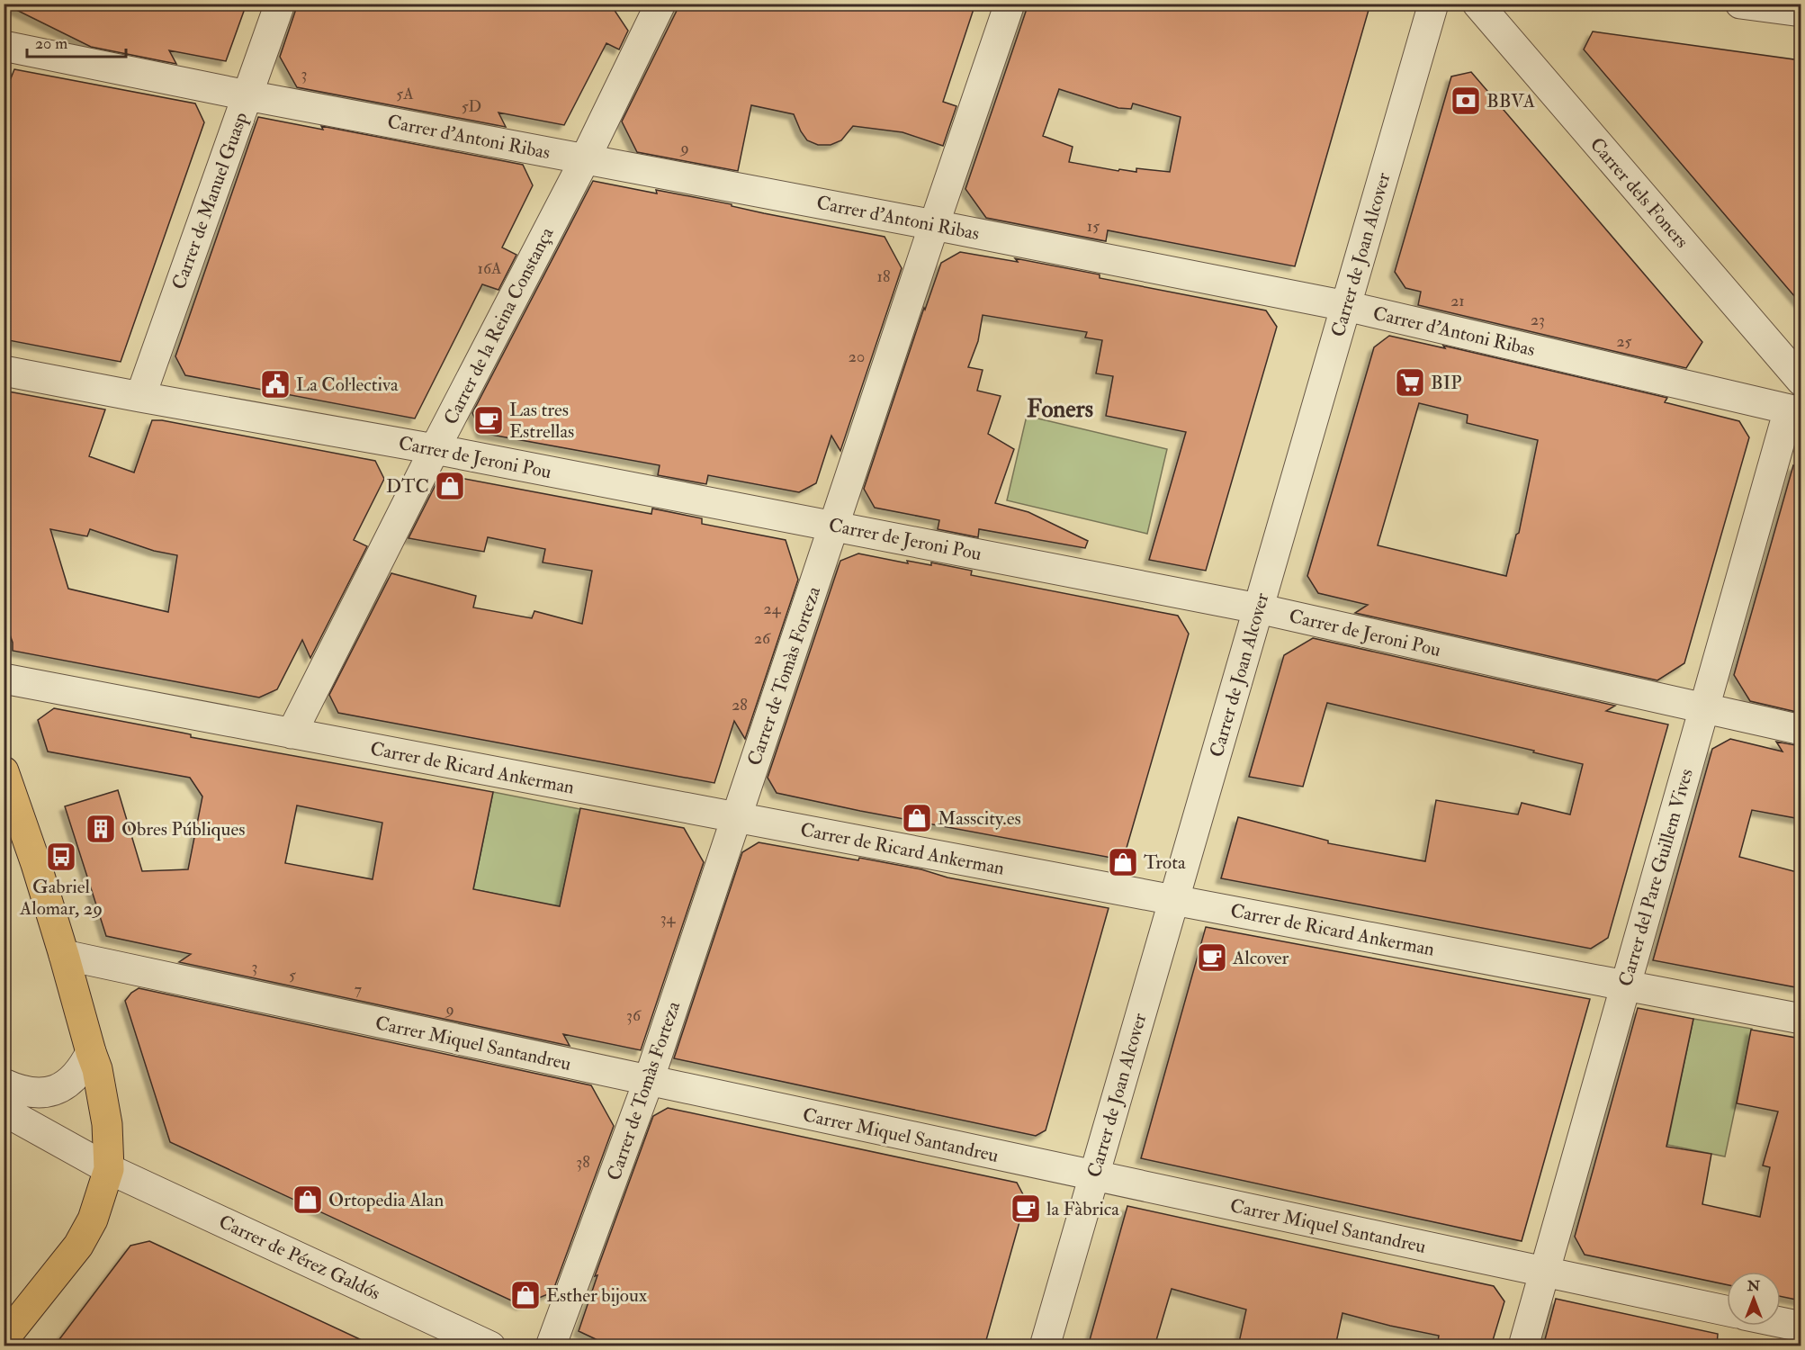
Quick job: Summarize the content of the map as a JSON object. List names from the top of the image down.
{
  "streets": {
    "street": [
      "Carrer d'Antoni Ribas",
      "Carrer dels Foners",
      "Carrer de Manuel Guasp",
      "Carrer de Joan Alcover",
      "Carrer de la Reina Constança",
      "Carrer de Jeroni Pou",
      "Carrer de Tomàs Forteza",
      "Carrer de Ricard Ankerman",
      "Carrer del Pare Guillem Vives",
      "Carrer Miquel Santandreu",
      "Carrer de Pérez Galdós"
    ]
  },
  "crossings": [
    ["Carrer d'Antoni Ribas", "Carrer de Manuel Guasp"],
    ["Carrer d'Antoni Ribas", "Carrer de Joan Alcover"],
    ["Carrer d'Antoni Ribas", "Carrer de la Reina Constança"],
    ["Carrer d'Antoni Ribas", "Carrer de Tomàs Forteza"],
    ["Carrer d'Antoni Ribas", "Carrer del Pare Guillem Vives"],
    ["Carrer de Manuel Guasp", "Carrer de Jeroni Pou"],
    ["Carrer de Joan Alcover", "Carrer de Jeroni Pou"],
    ["Carrer de Joan Alcover", "Carrer de Ricard Ankerman"],
    ["Carrer de Joan Alcover", "Carrer Miquel Santandreu"],
    ["Carrer de la Reina Constança", "Carrer de Jeroni Pou"],
    ["Carrer de la Reina Constança", "Carrer de Ricard Ankerman"],
    ["Carrer de Jeroni Pou", "Carrer de Tomàs Forteza"],
    ["Carrer de Jeroni Pou", "Carrer del Pare Guillem Vives"],
    ["Carrer de Tomàs Forteza", "Carrer de Ricard Ankerman"],
    ["Carrer de Tomàs Forteza", "Carrer Miquel Santandreu"],
    ["Carrer de Ricard Ankerman", "Carrer del Pare Guillem Vives"],
    ["Carrer del Pare Guillem Vives", "Carrer Miquel Santandreu"]
  ],
  "districts": ["Foners"],
  "places": {
    "bank": ["BBVA"],
    "supermarket": ["BIP"],
    "public building": ["La Col·lectiva"],
    "cafe": ["Las tres Estrellas", "Alcover", "la Fàbrica"],
    "shop": [
      "DTC",
      "Masscity.es",
      "Trota",
      "Ortopedia Alan",
      "Esther bijoux"
    ],
    "building": ["Obres Públiques"],
    "bus stop": ["Gabriel Alomar, 29"]
  },
  "house_numbers": [
    "3",
    "5A",
    "5D",
    "9",
    "15",
    "16A",
    "18",
    "21",
    "23",
    "25",
    "20",
    "24",
    "26",
    "28",
    "34",
    "3",
    "5",
    "7",
    "9",
    "36",
    "38"
  ],
  "scale_bar": "20 m",
  "north": "top"
}
